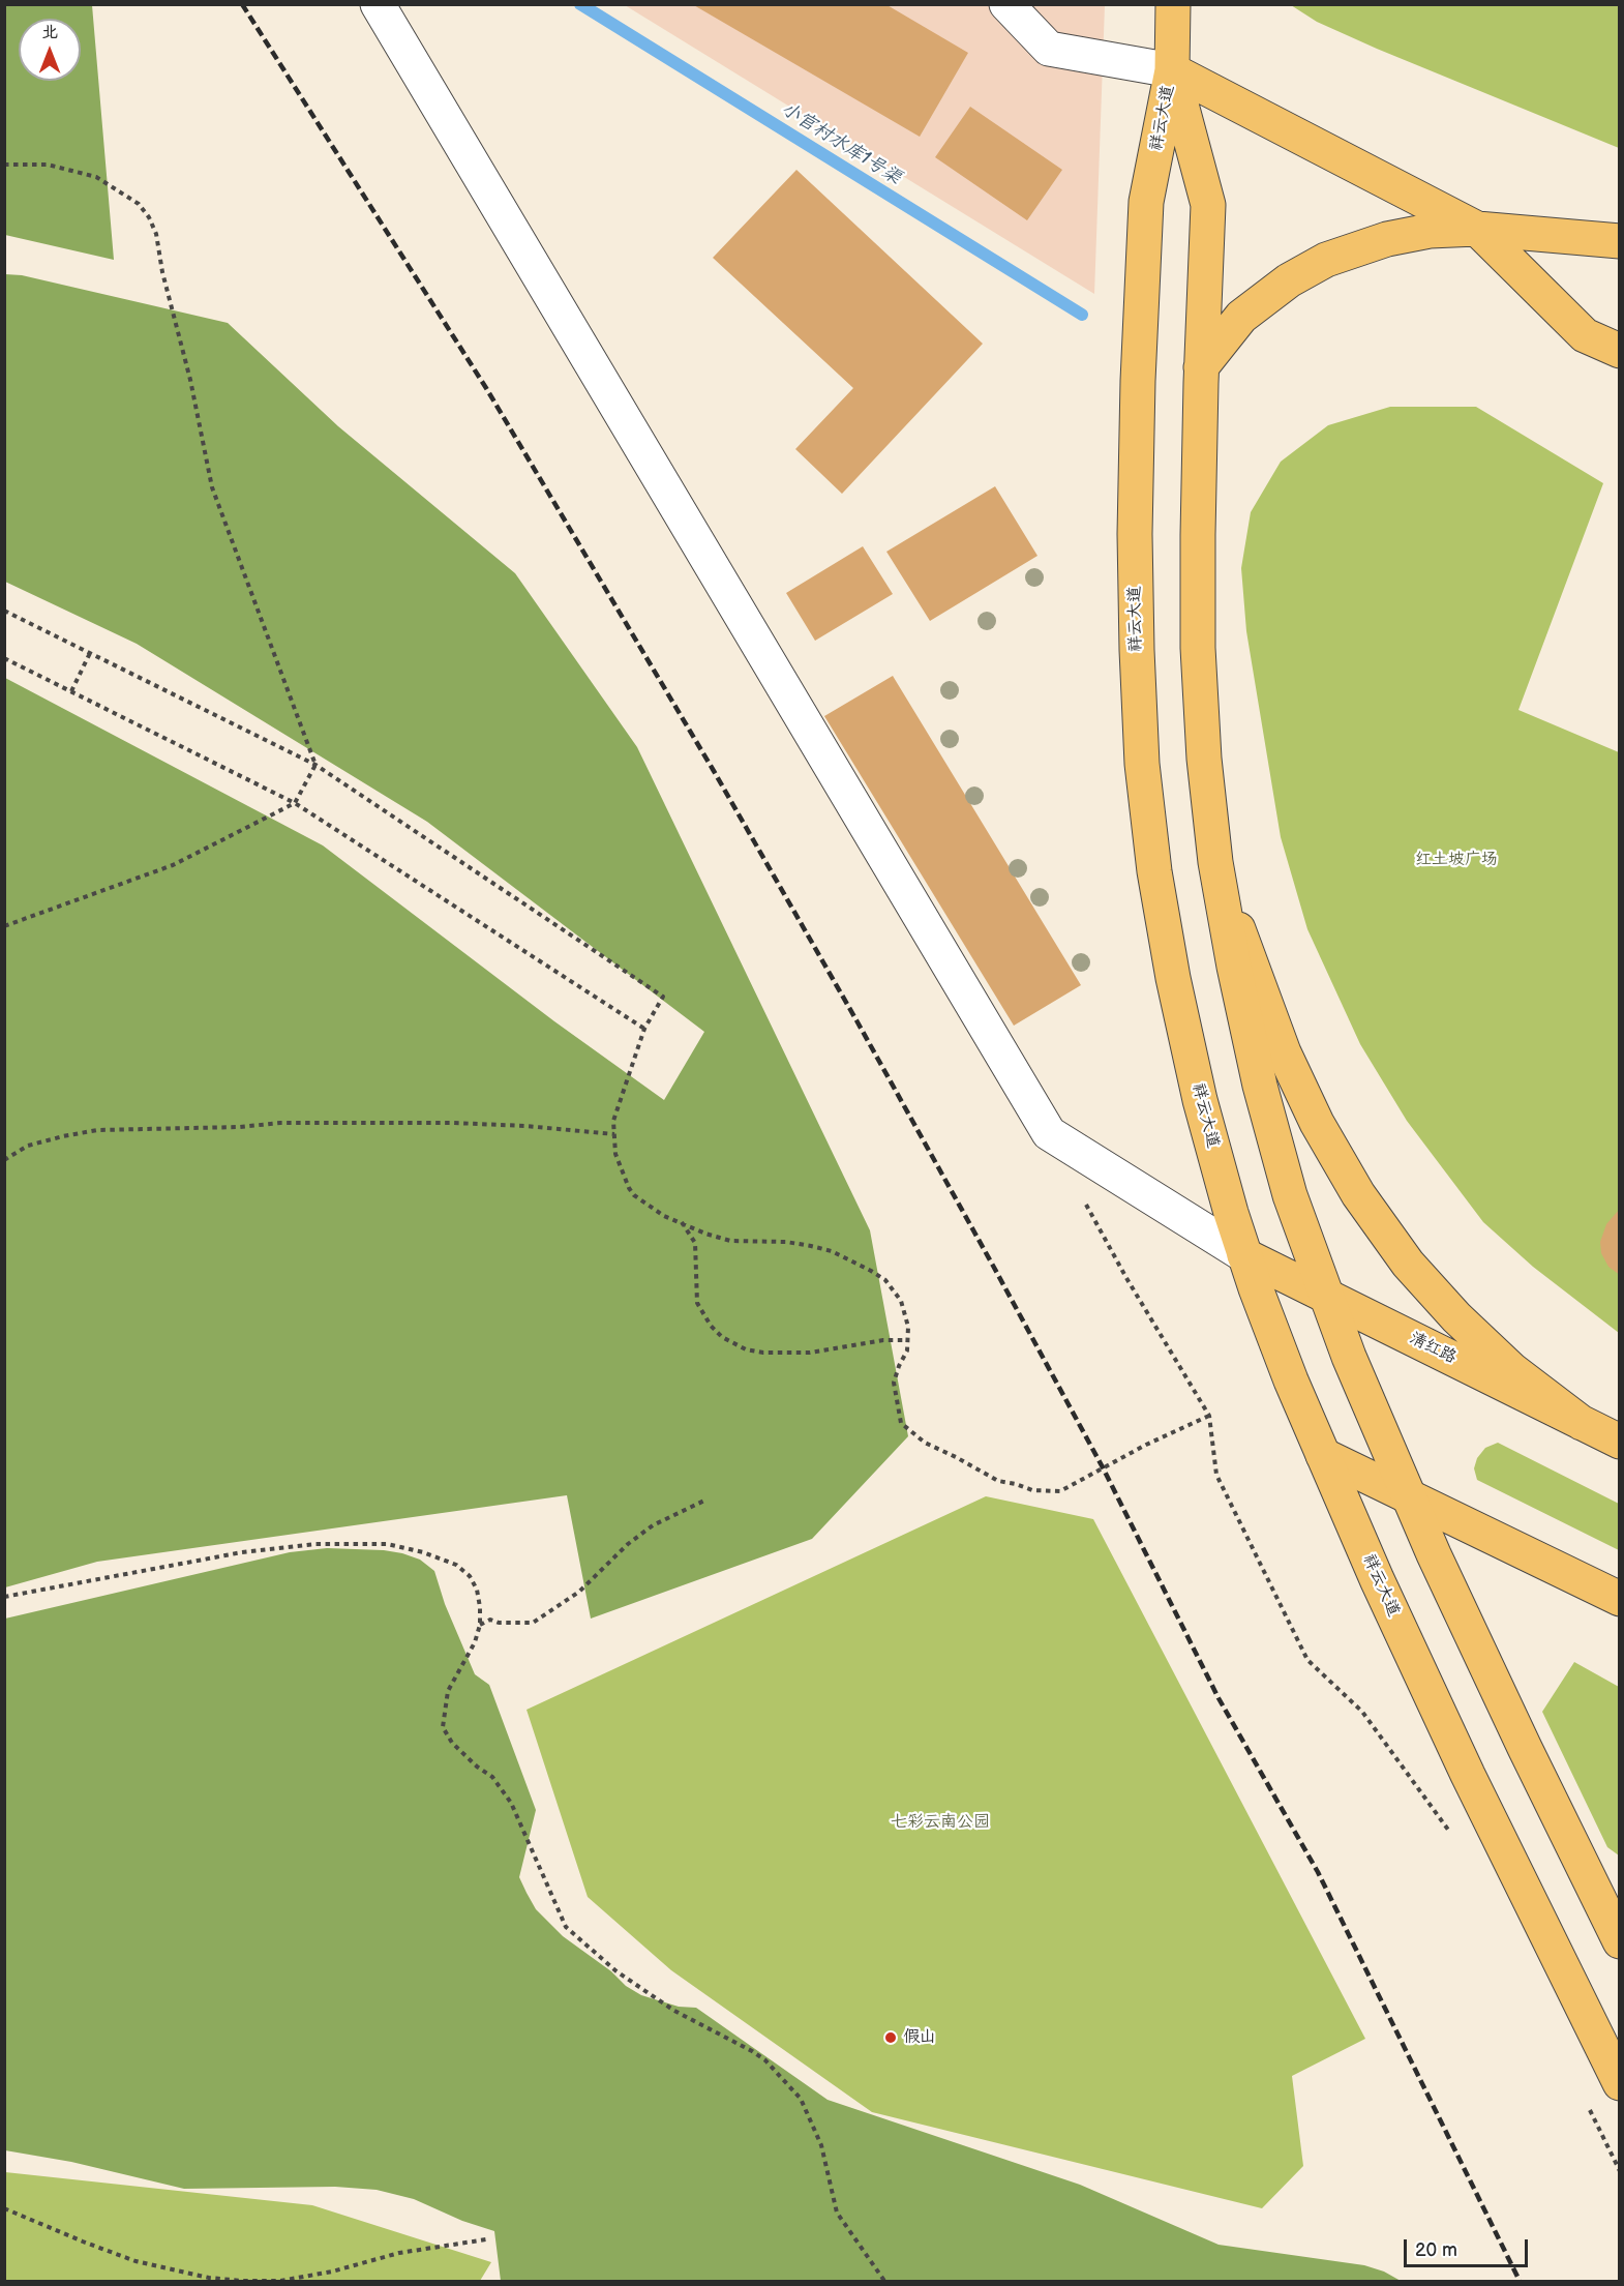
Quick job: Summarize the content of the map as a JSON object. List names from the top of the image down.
{
  "streets": {
    "main road": ["祥云大道", "清红路"]
  },
  "crossings": [
    ["祥云大道", "清红路"]
  ],
  "water": ["小官村水库1号渠"],
  "parks": ["红土坡广场", "七彩云南公园"],
  "places": ["假山"],
  "scale_bar": "20 m",
  "north": "top"
}
